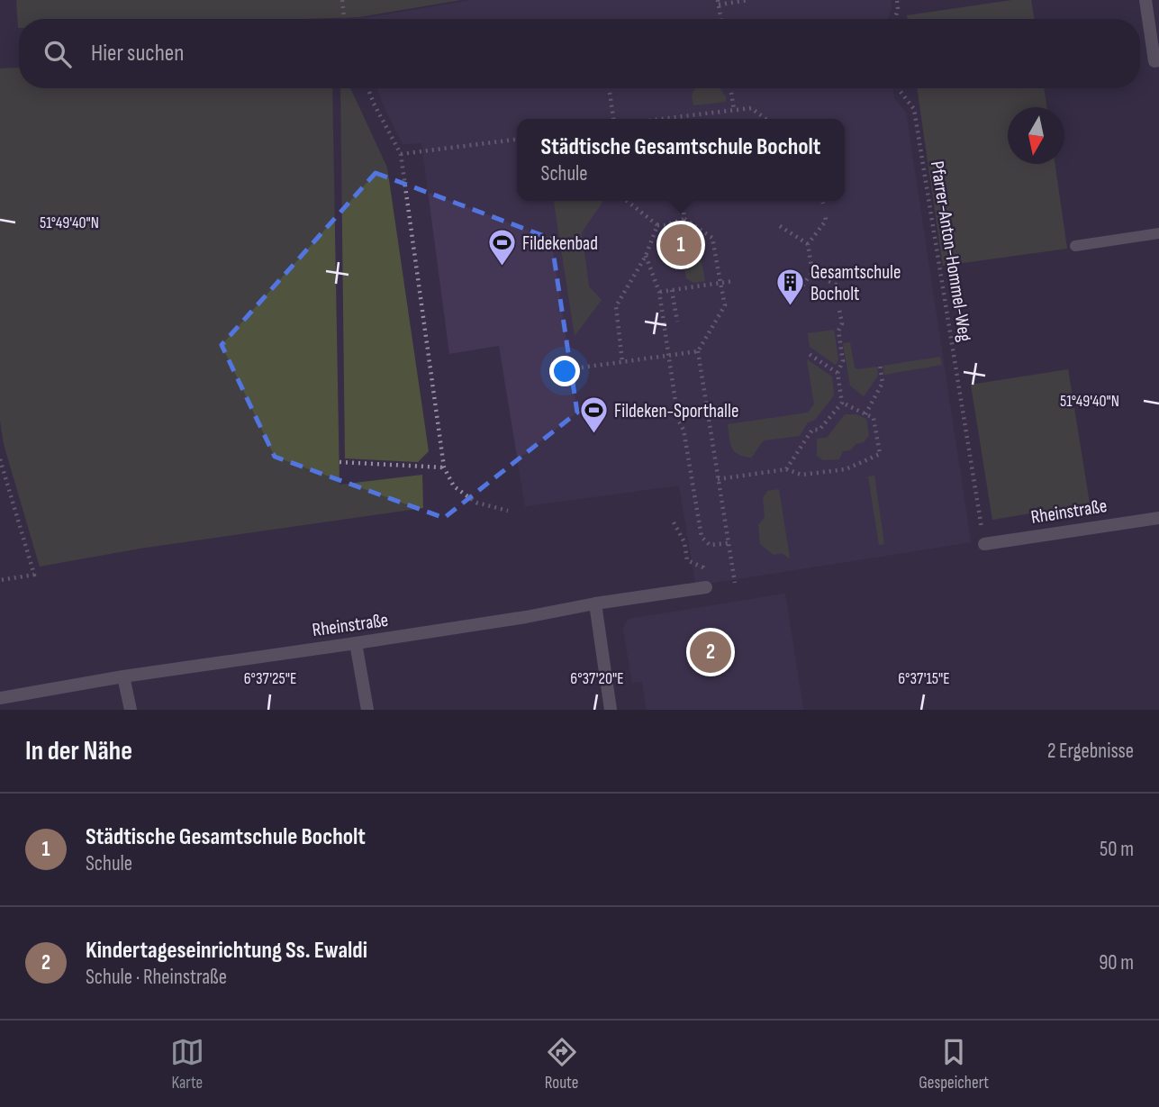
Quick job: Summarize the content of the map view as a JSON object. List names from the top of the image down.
{
  "streets": {
    "street": ["Rheinstraße"],
    "path": ["Pfarrer-Anton-Hommel-Weg"]
  },
  "crossings": [
    ["Pfarrer-Anton-Hommel-Weg", "Rheinstraße"]
  ],
  "places": {
    "sports": ["Fildekenbad", "Fildeken-Sporthalle"],
    "building": ["Gesamtschule Bocholt"]
  },
  "north": "bottom",
  "page": {
    "search": "Hier suchen",
    "popup": ["Städtische Gesamtschule Bocholt", "Schule"],
    "pins": ["1", "2"],
    "heading": ["In der Nähe", "2 Ergebnisse"],
    "list": [
      {
        "mark": "1",
        "name": "Städtische Gesamtschule Bocholt",
        "note": "Schule",
        "value": "50 m"
      },
      {
        "mark": "2",
        "name": "Kindertageseinrichtung Ss. Ewaldi",
        "note": "Schule · Rheinstraße",
        "value": "90 m"
      }
    ],
    "nav": ["Karte", "Route", "Gespeichert"]
  },
  "coordinates": [
    "51°49'40\"N",
    "6°37'25\"E",
    "6°37'20\"E",
    "6°37'15\"E"
  ]
}
